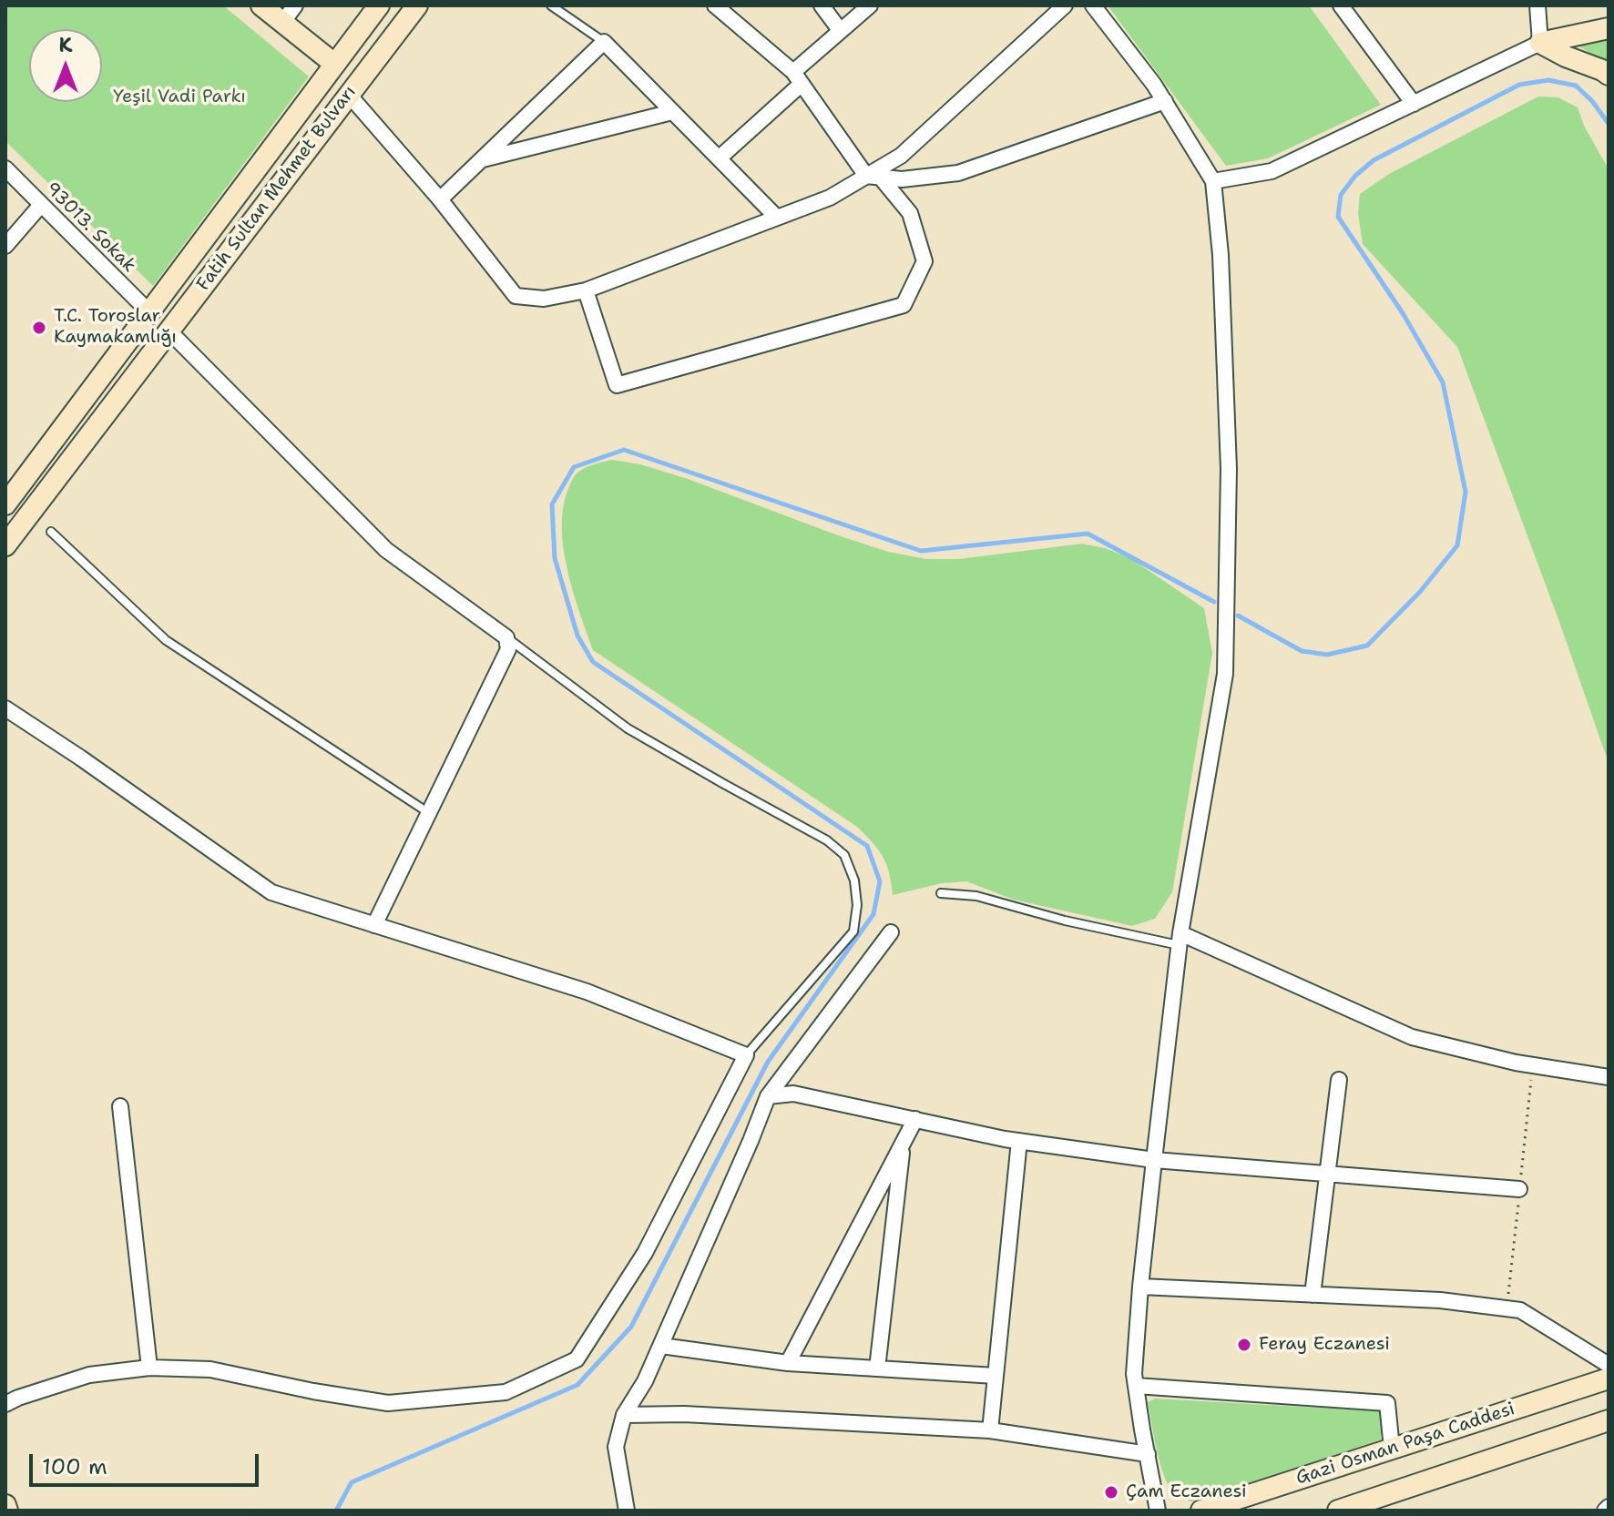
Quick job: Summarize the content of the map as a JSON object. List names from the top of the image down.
{
  "streets": {
    "street": ["Fatih Sultan Mehmet Bulvarı", "93013. Sokak", "Gazi Osman Paşa Caddesi"]
  },
  "crossings": [
    ["Fatih Sultan Mehmet Bulvarı", "93013. Sokak"]
  ],
  "parks": ["Yeşil Vadi Parkı"],
  "places": ["T.C. Toroslar Kaymakamlığı", "Feray Eczanesi", "Çam Eczanesi"],
  "scale_bar": "100 m",
  "north": "top"
}
